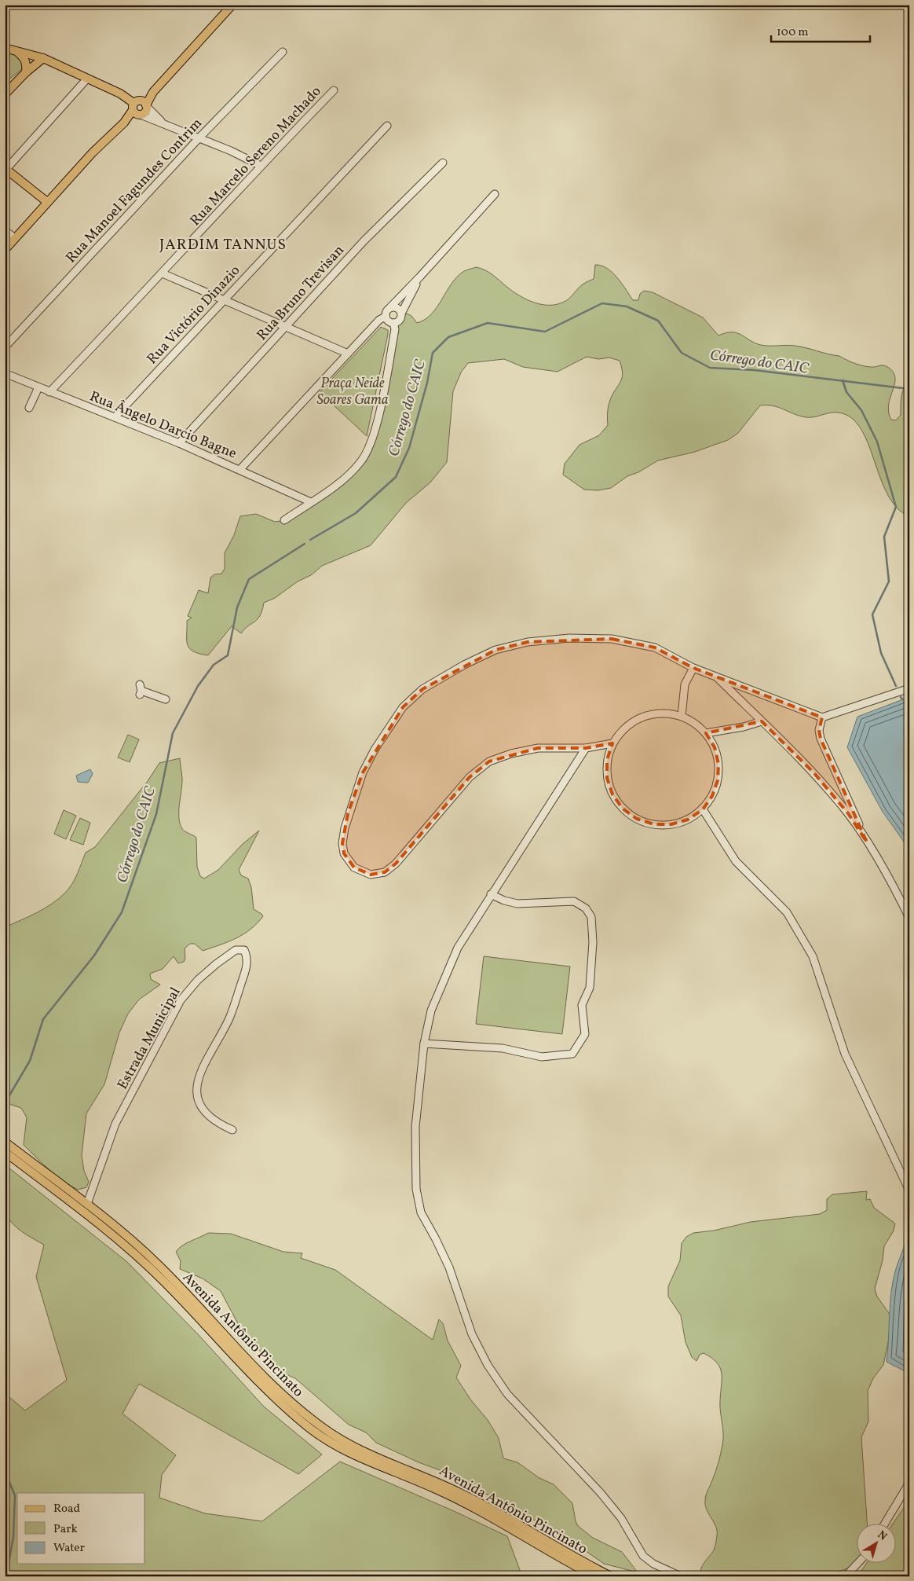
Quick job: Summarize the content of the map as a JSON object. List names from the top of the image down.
{
  "streets": {
    "main road": ["Avenida Antônio Pincinato"],
    "street": [
      "Rua Marcelo Sereno Machado",
      "Rua Manoel Fagundes Contrim",
      "Rua Bruno Trevisan",
      "Rua Victório Dinazio",
      "Rua Ângelo Darcio Bagne",
      "Estrada Municipal"
    ]
  },
  "crossings": [
    ["Rua Marcelo Sereno Machado", "Rua Ângelo Darcio Bagne"],
    ["Rua Bruno Trevisan", "Rua Ângelo Darcio Bagne"],
    ["Rua Victório Dinazio", "Rua Ângelo Darcio Bagne"],
    ["Estrada Municipal", "Avenida Antônio Pincinato"]
  ],
  "districts": ["JARDIM TANNUS"],
  "water": ["Córrego do CAIC"],
  "parks": ["Praça Neide Soares Gama"],
  "legend": ["Road", "Park", "Water"],
  "scale_bar": "100 m",
  "north": "top right"
}
